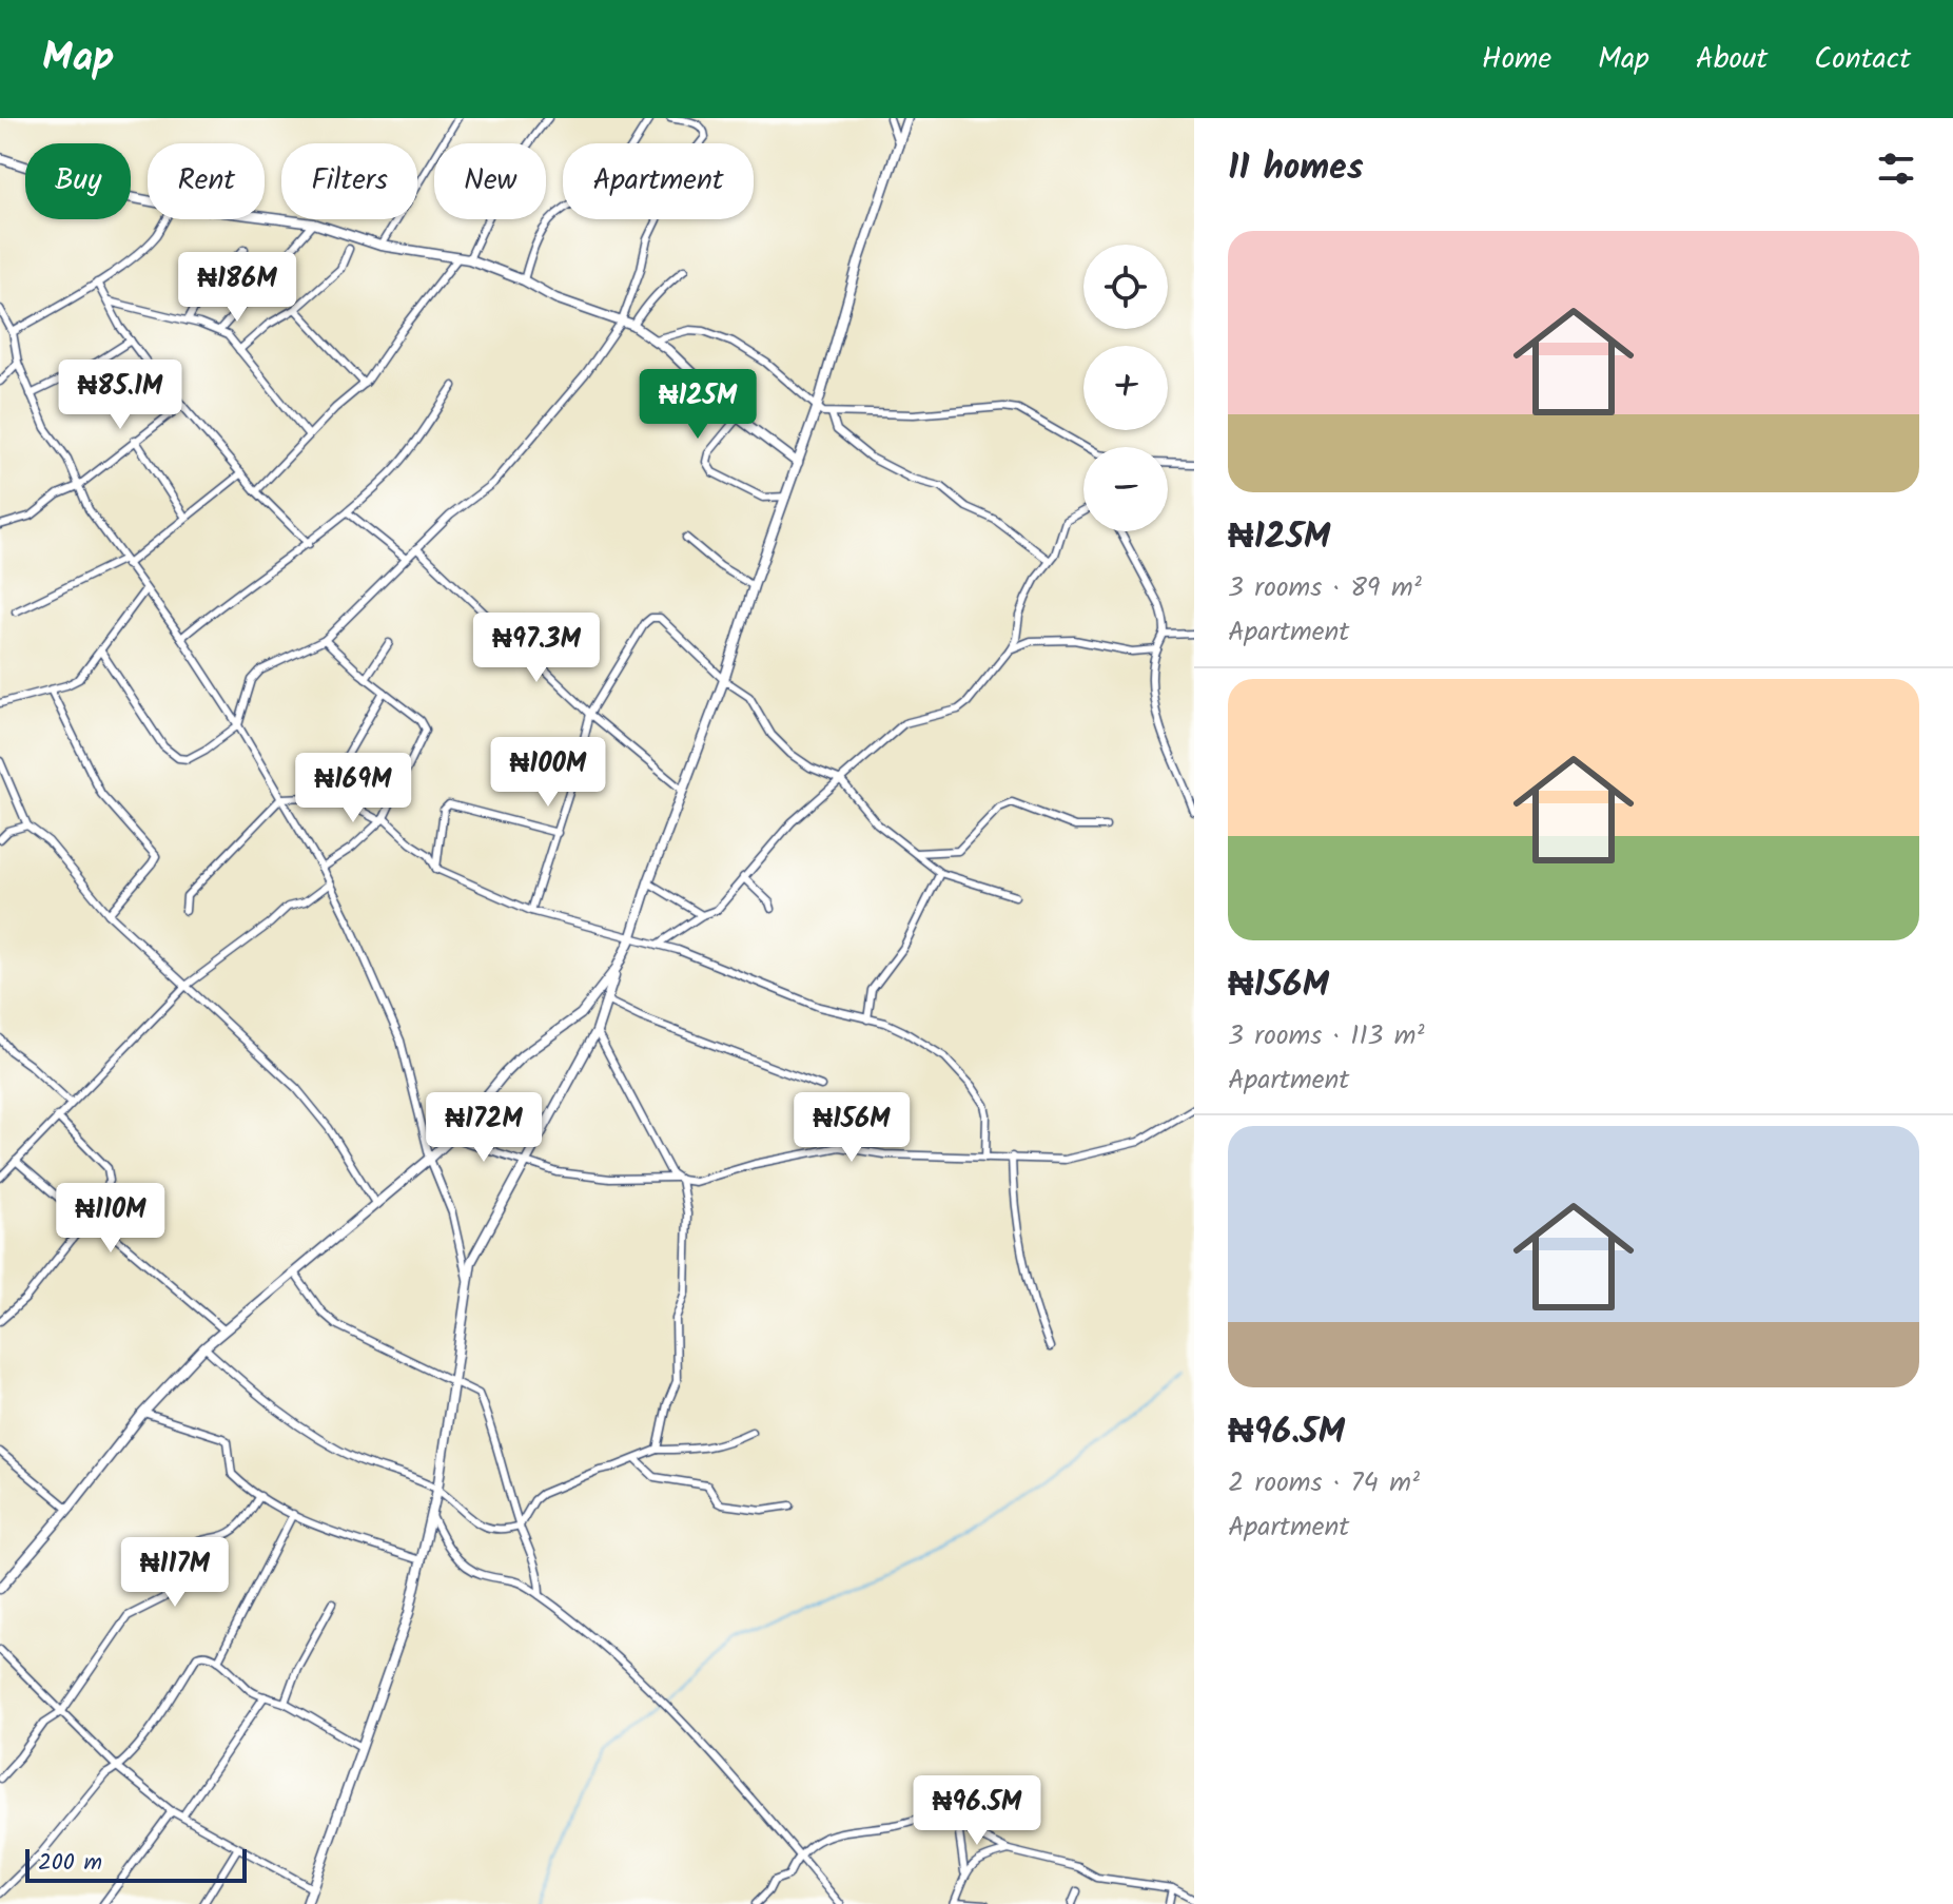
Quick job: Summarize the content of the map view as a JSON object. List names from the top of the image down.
{
  "scale_bar": "200 m",
  "page": {
    "header": "Map",
    "nav": [
      "Home",
      "Map",
      "About",
      "Contact"
    ],
    "heading": "11 homes",
    "chip": [
      "Buy",
      "Rent",
      "Filters",
      "New",
      "Apartment"
    ],
    "list": [
      {
        "name": "₦125M",
        "note": "3 rooms · 89 m² · Apartment"
      },
      {
        "name": "₦156M",
        "note": "3 rooms · 113 m² · Apartment"
      },
      {
        "name": "₦96.5M",
        "note": "2 rooms · 74 m² · Apartment"
      }
    ],
    "map_buttons": ["+", "−"],
    "price": [
      "₦186M",
      "₦85.1M",
      "₦125M",
      "₦97.3M",
      "₦100M",
      "₦169M",
      "₦172M",
      "₦156M",
      "₦110M",
      "₦117M",
      "₦96.5M"
    ],
    "scale": "200 m"
  }
}
